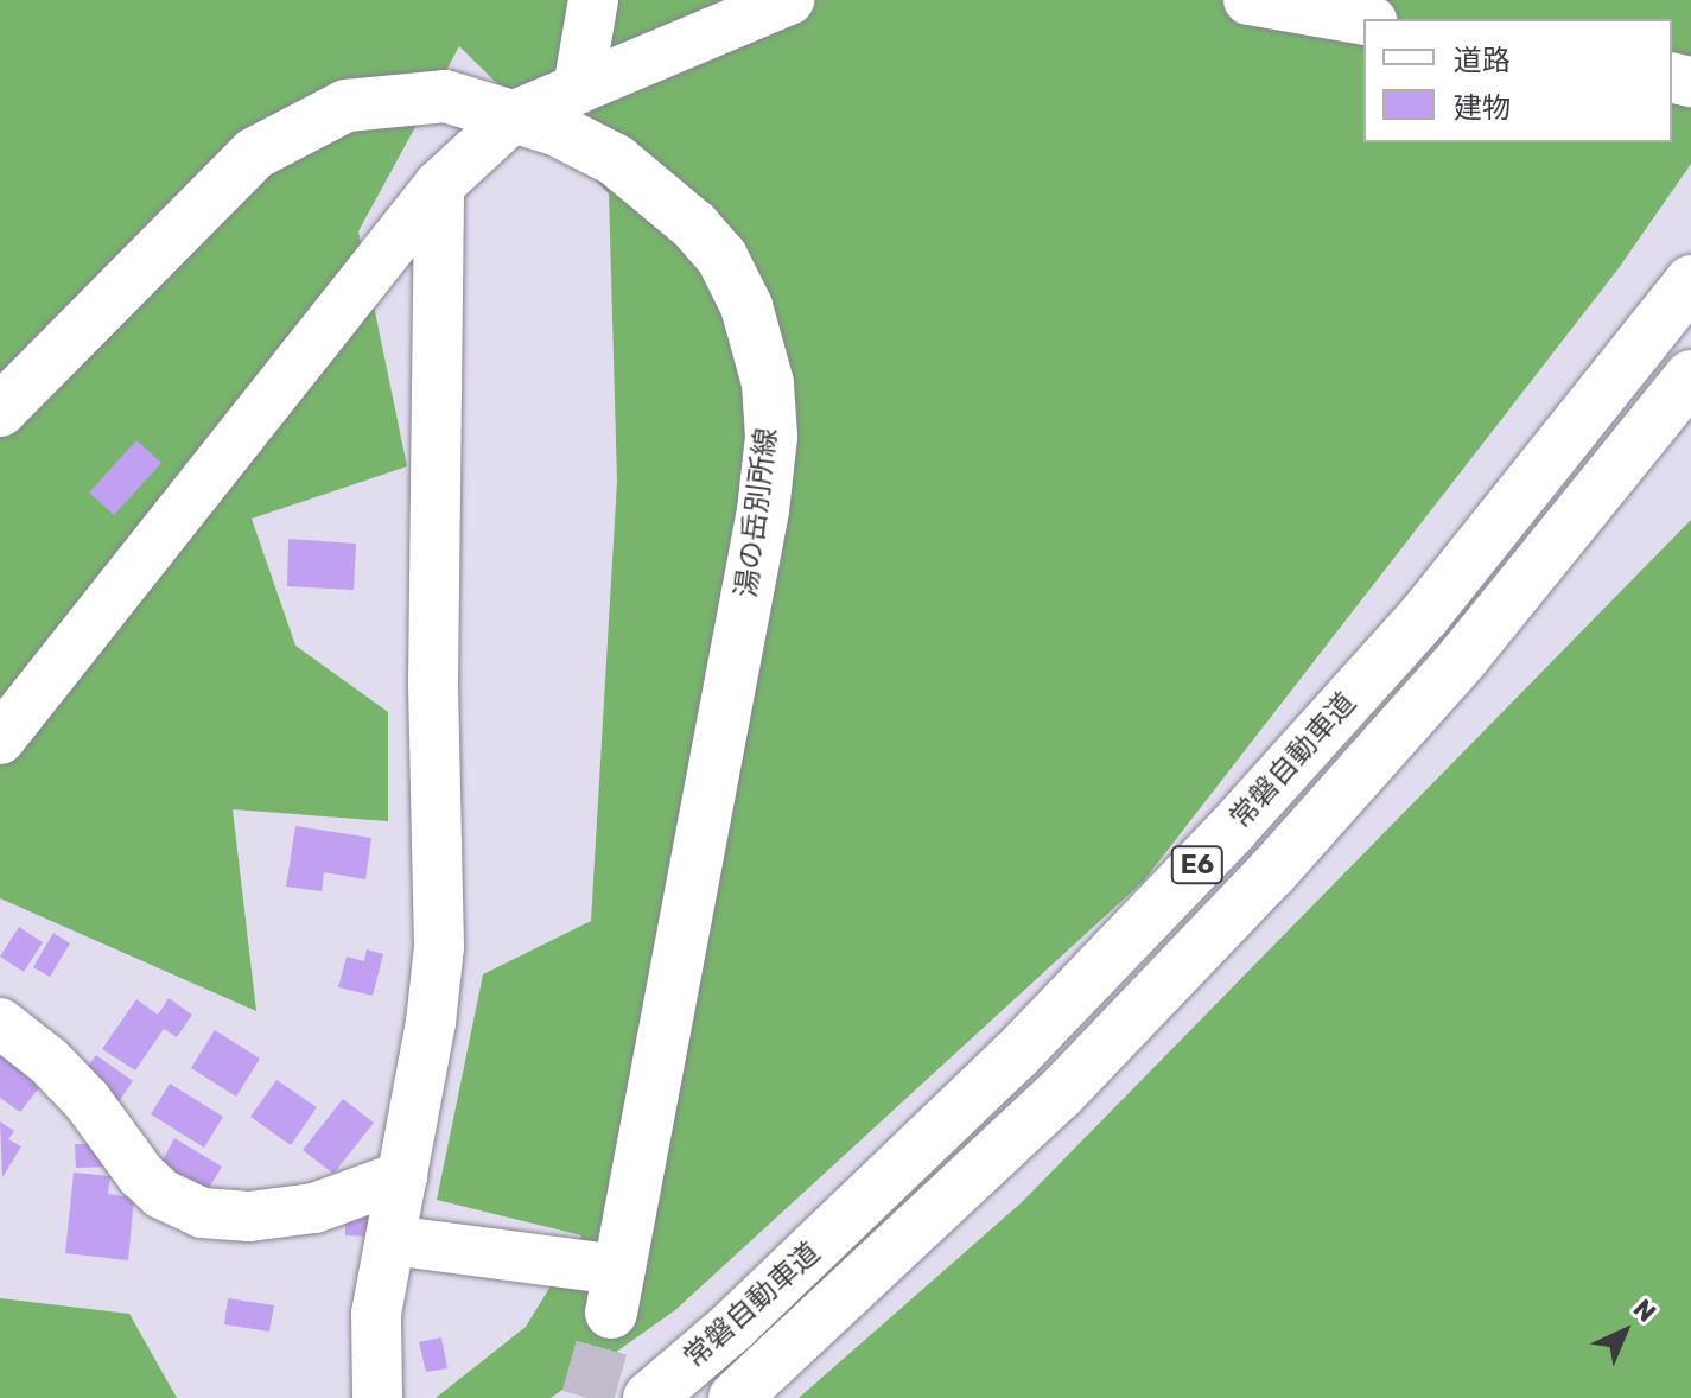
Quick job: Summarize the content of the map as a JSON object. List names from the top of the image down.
{
  "streets": {
    "main road": ["湯の岳別所線", "常磐自動車道", "E6"]
  },
  "legend": ["道路", "建物"],
  "north": "top right"
}
